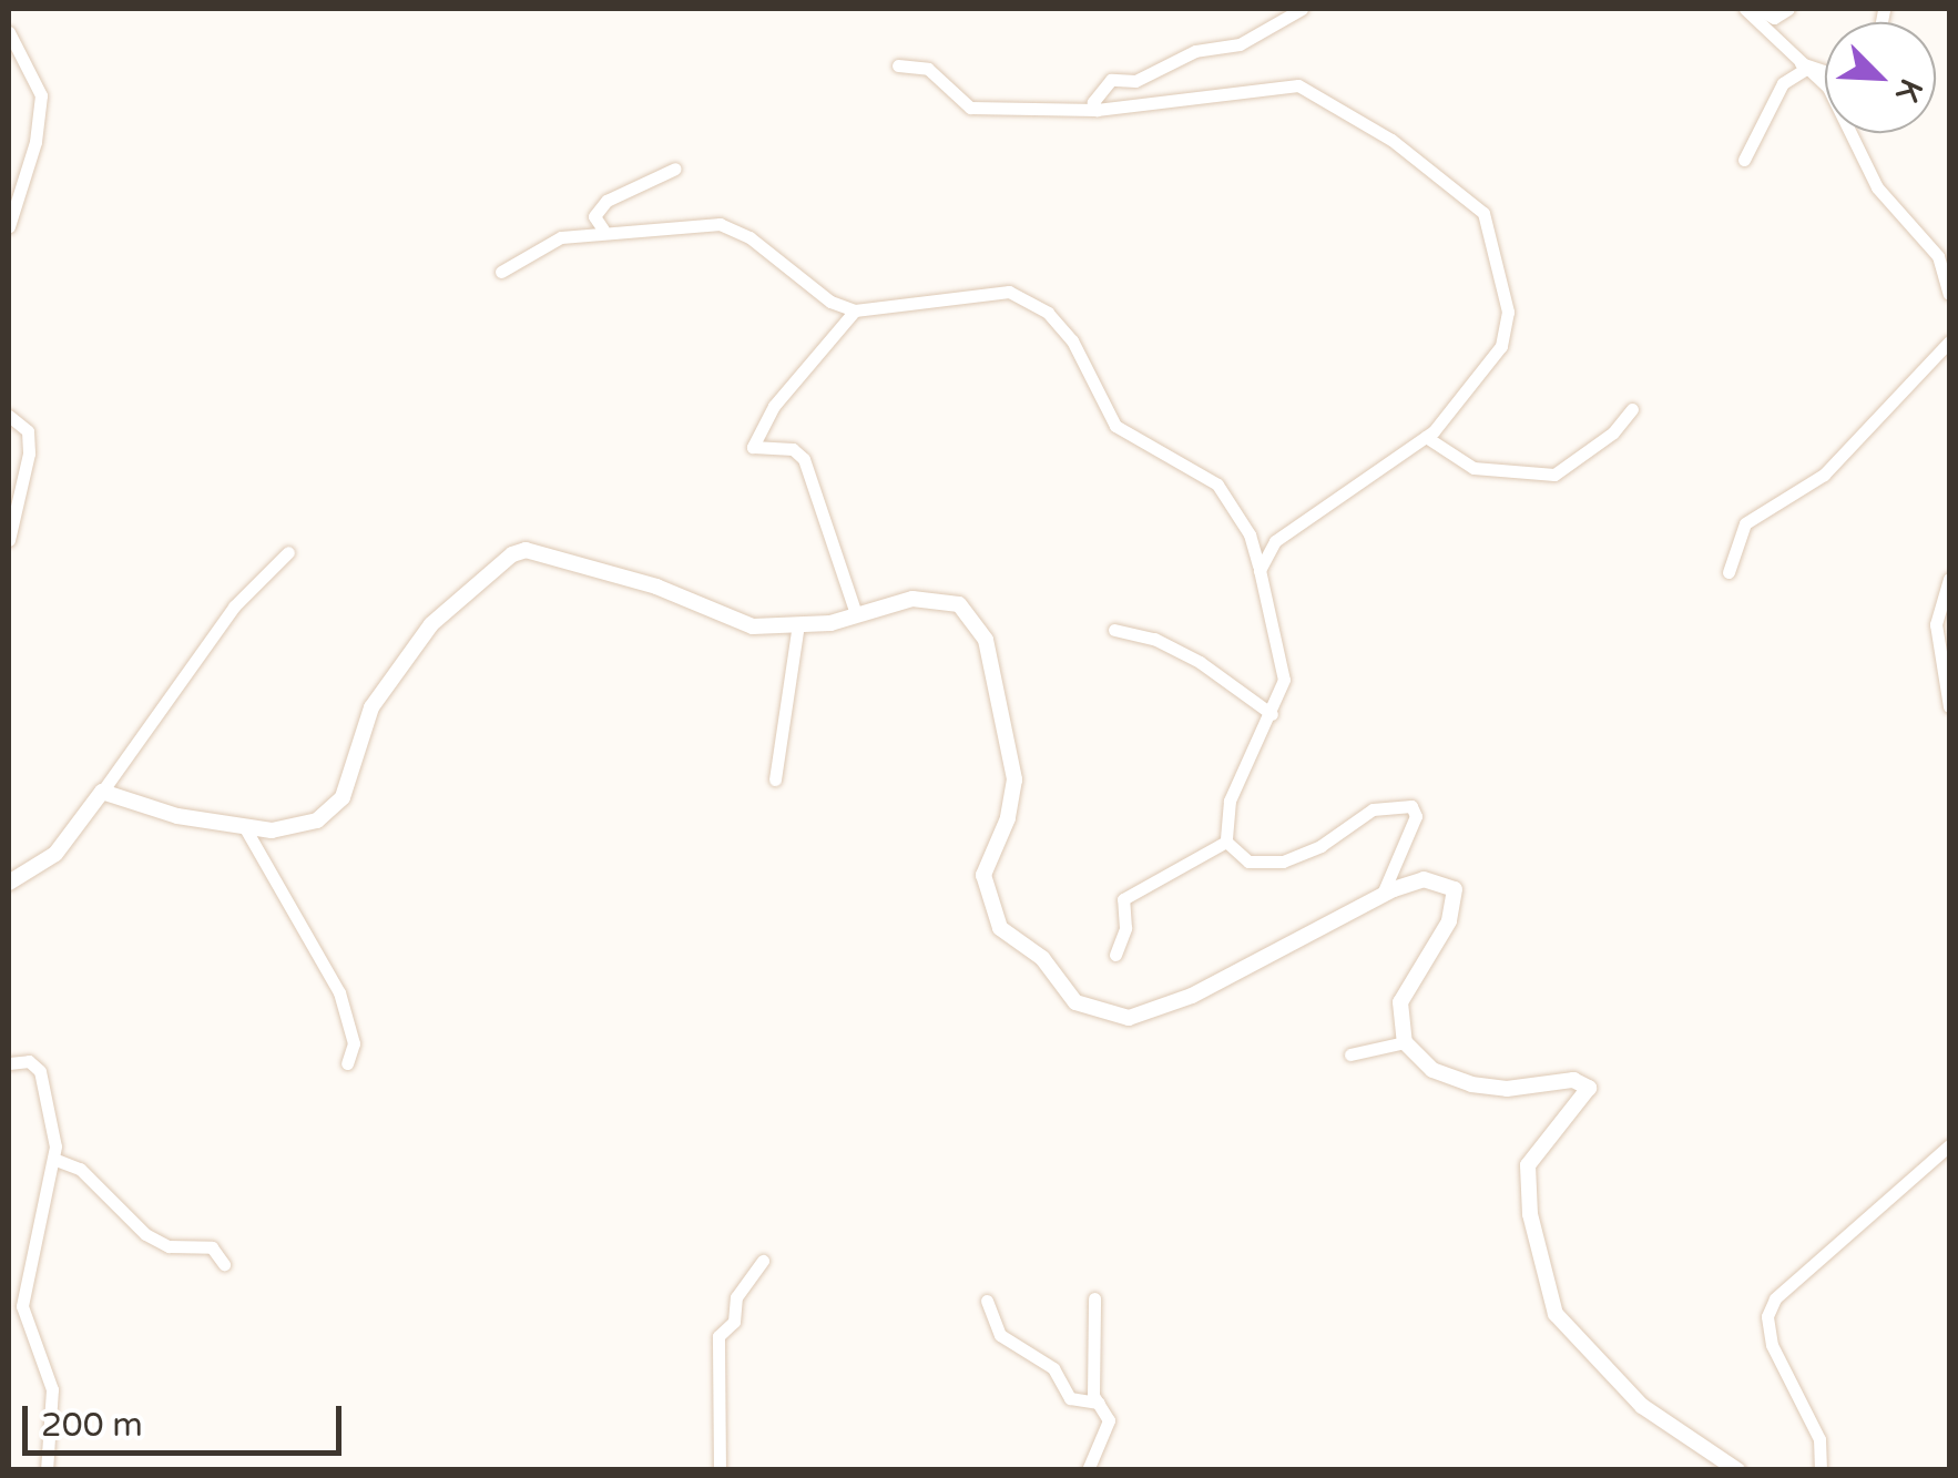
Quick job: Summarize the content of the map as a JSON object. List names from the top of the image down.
{
  "scale_bar": "200 m",
  "north": "bottom right"
}
